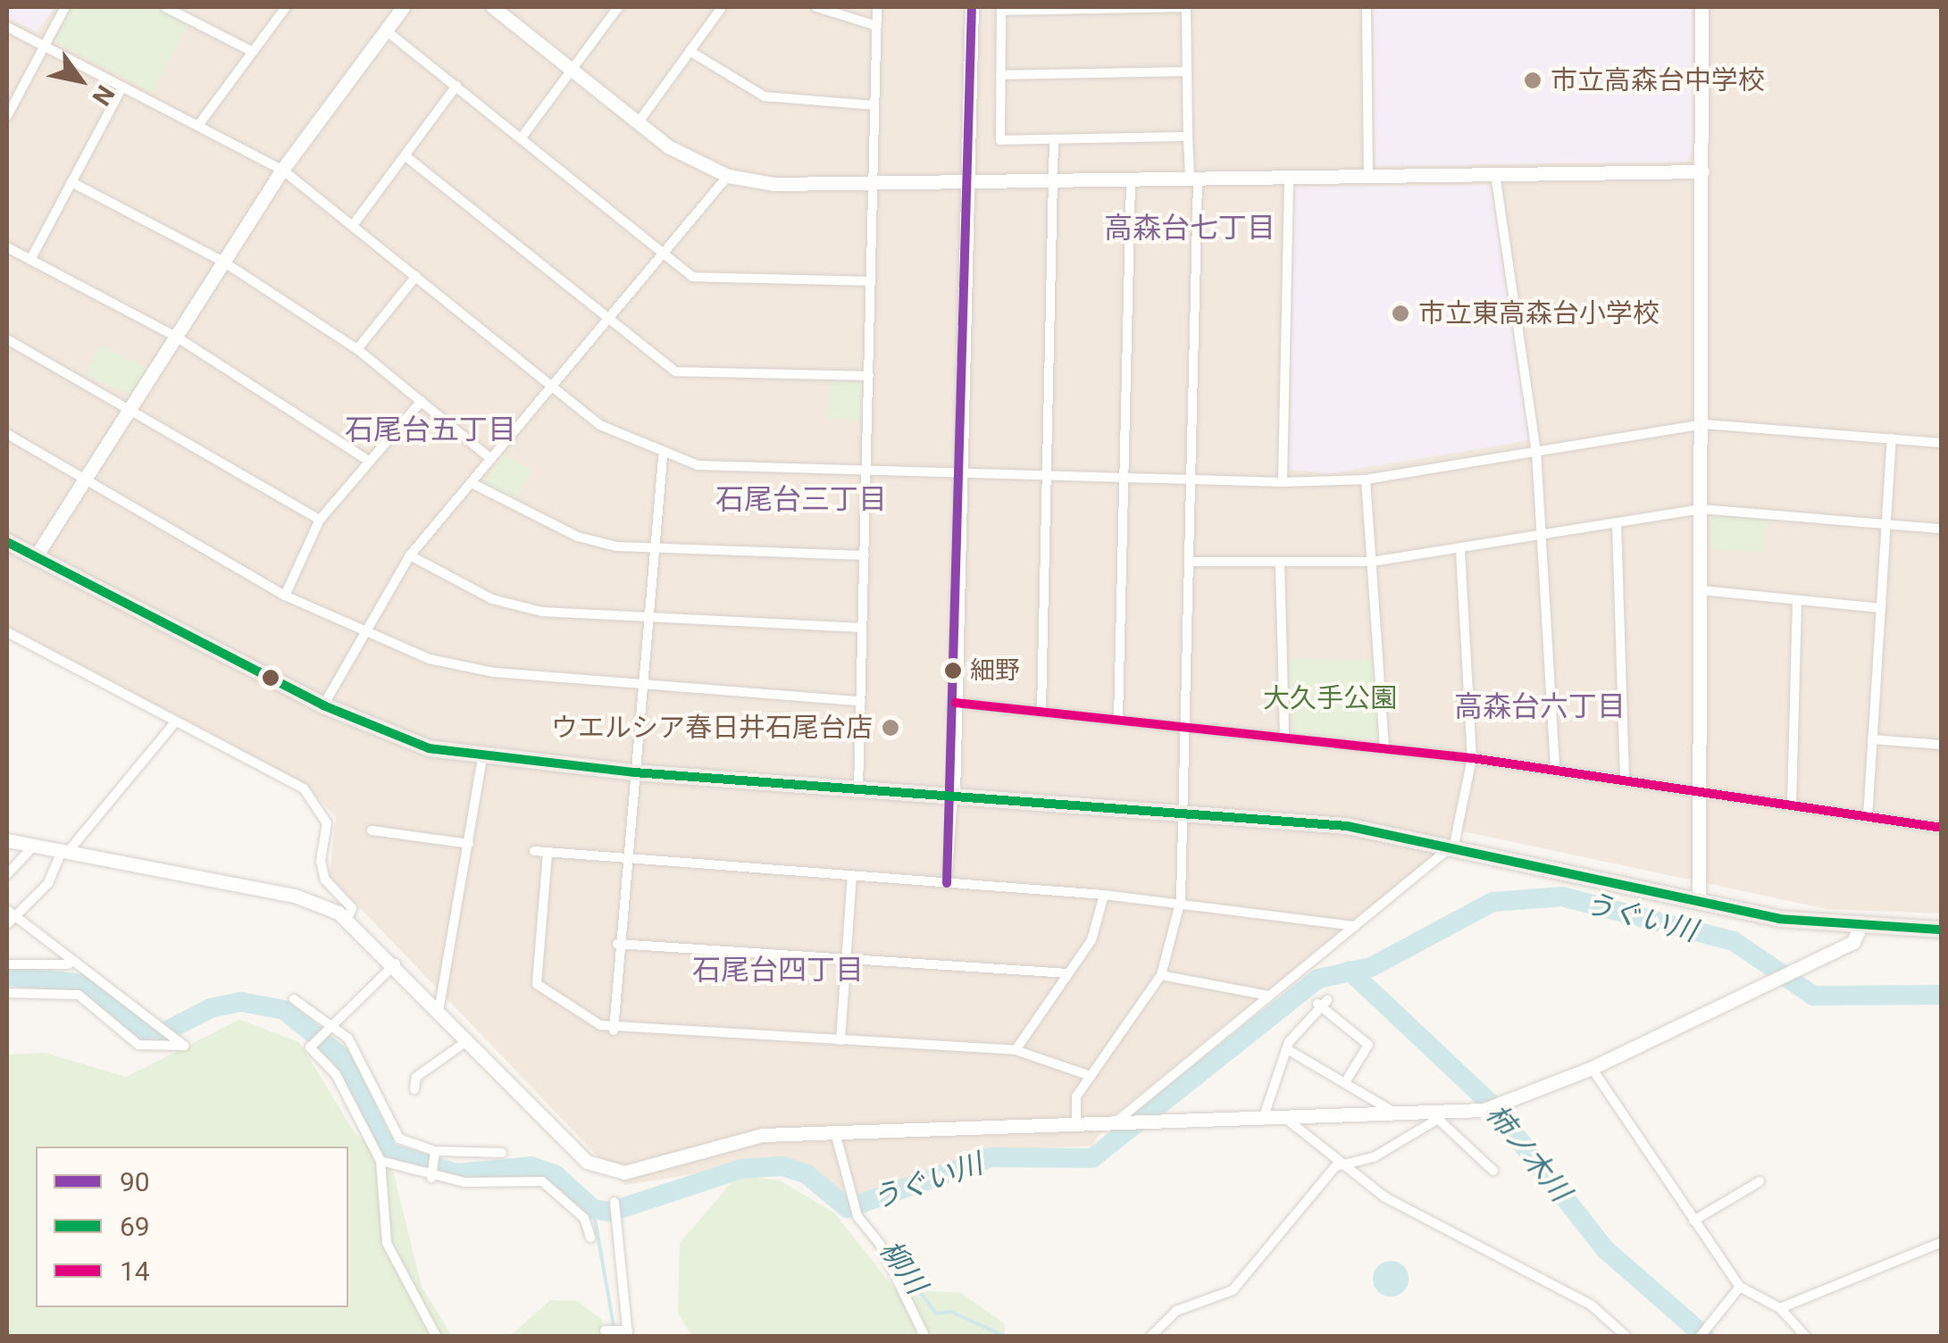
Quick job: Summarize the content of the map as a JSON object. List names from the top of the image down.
{
  "districts": [
    "高森台七丁目",
    "石尾台五丁目",
    "石尾台三丁目",
    "高森台六丁目",
    "石尾台四丁目"
  ],
  "water": ["うぐい川", "柿ノ木川", "柳川"],
  "parks": ["大久手公園"],
  "places": [
    "市立高森台中学校",
    "市立東高森台小学校",
    "細野",
    "ウエルシア春日井石尾台店"
  ],
  "lines": ["transit line 90", "transit line 69", "transit line 14"],
  "legend": ["90", "69", "14"],
  "north": "bottom right"
}
